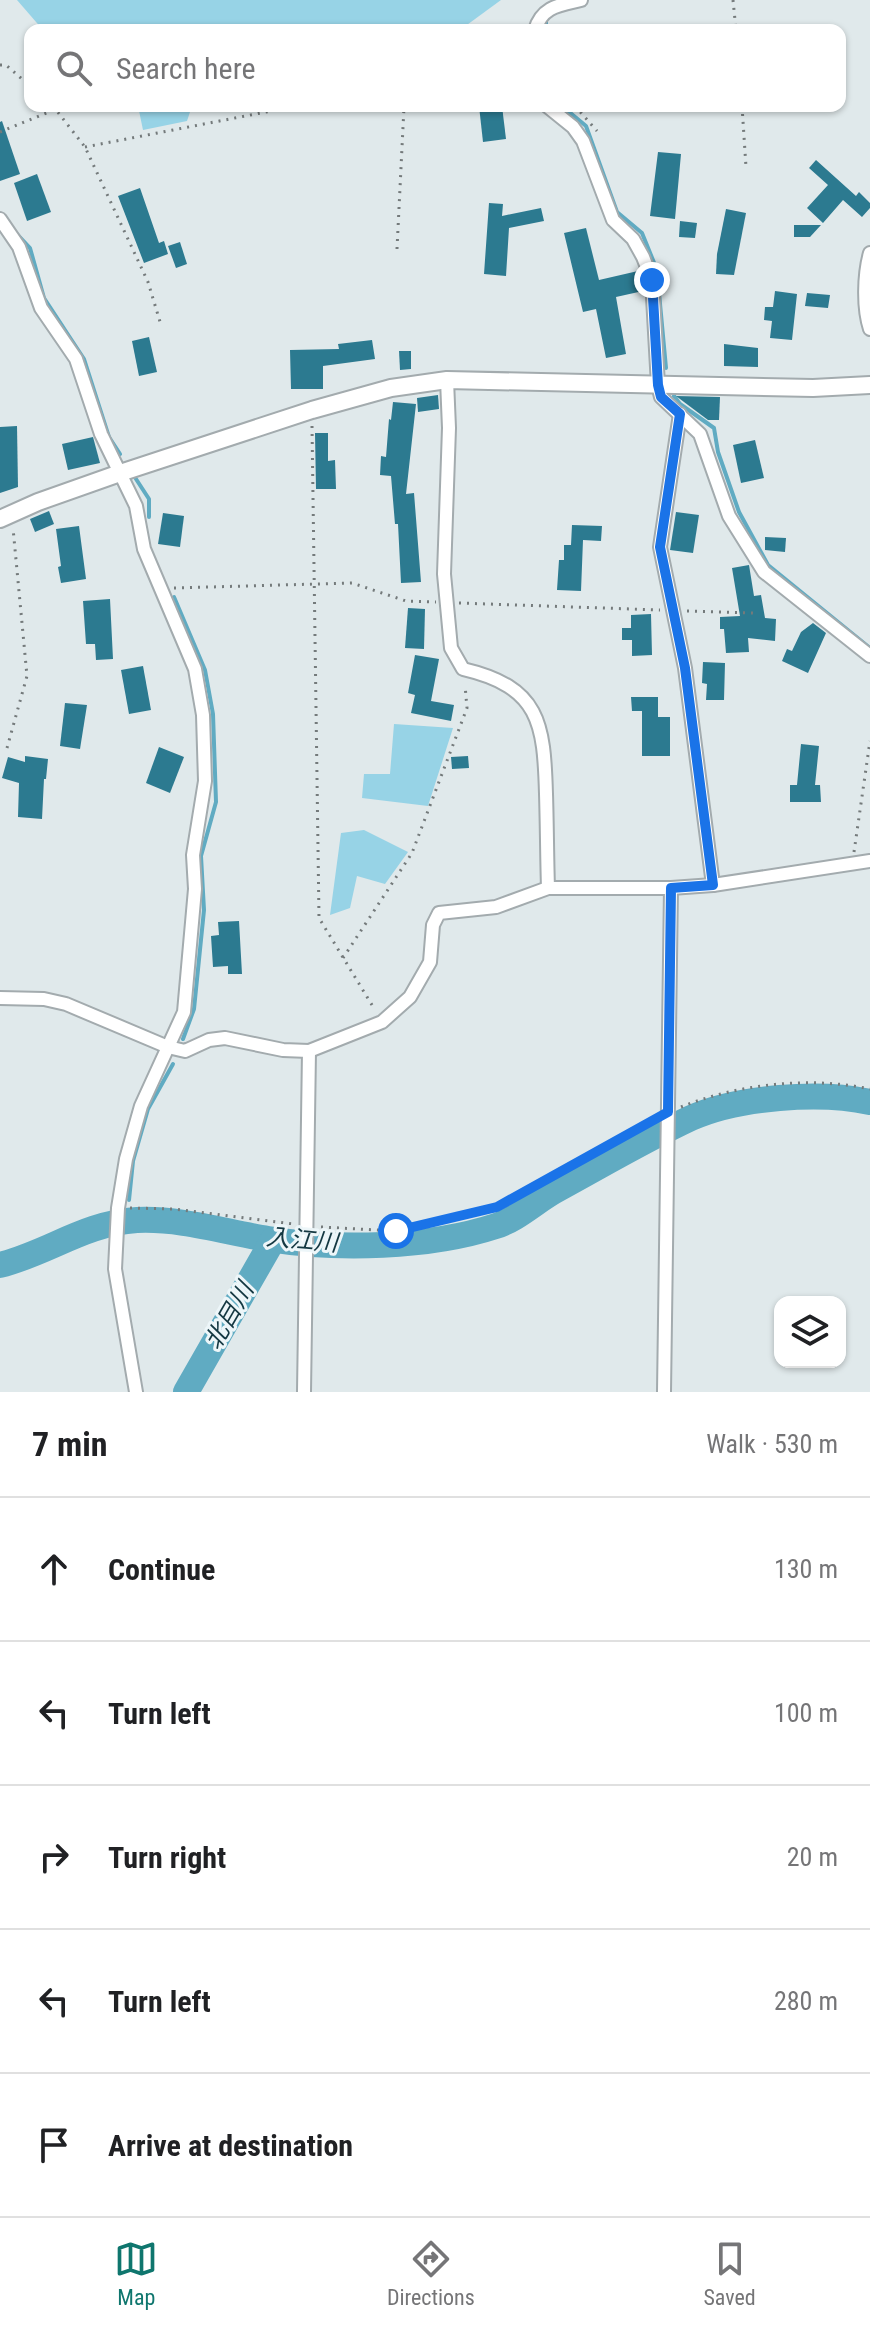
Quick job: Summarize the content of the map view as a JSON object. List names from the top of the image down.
{
  "water": ["入江川", "北目川"],
  "page": {
    "search": "Search here",
    "heading": ["7 min", "Walk · 530 m"],
    "list": [
      ["Continue", "130 m"],
      ["Turn left", "100 m"],
      ["Turn right", "20 m"],
      ["Turn left", "280 m"],
      "Arrive at destination"
    ],
    "nav": ["Map", "Directions", "Saved"]
  }
}
